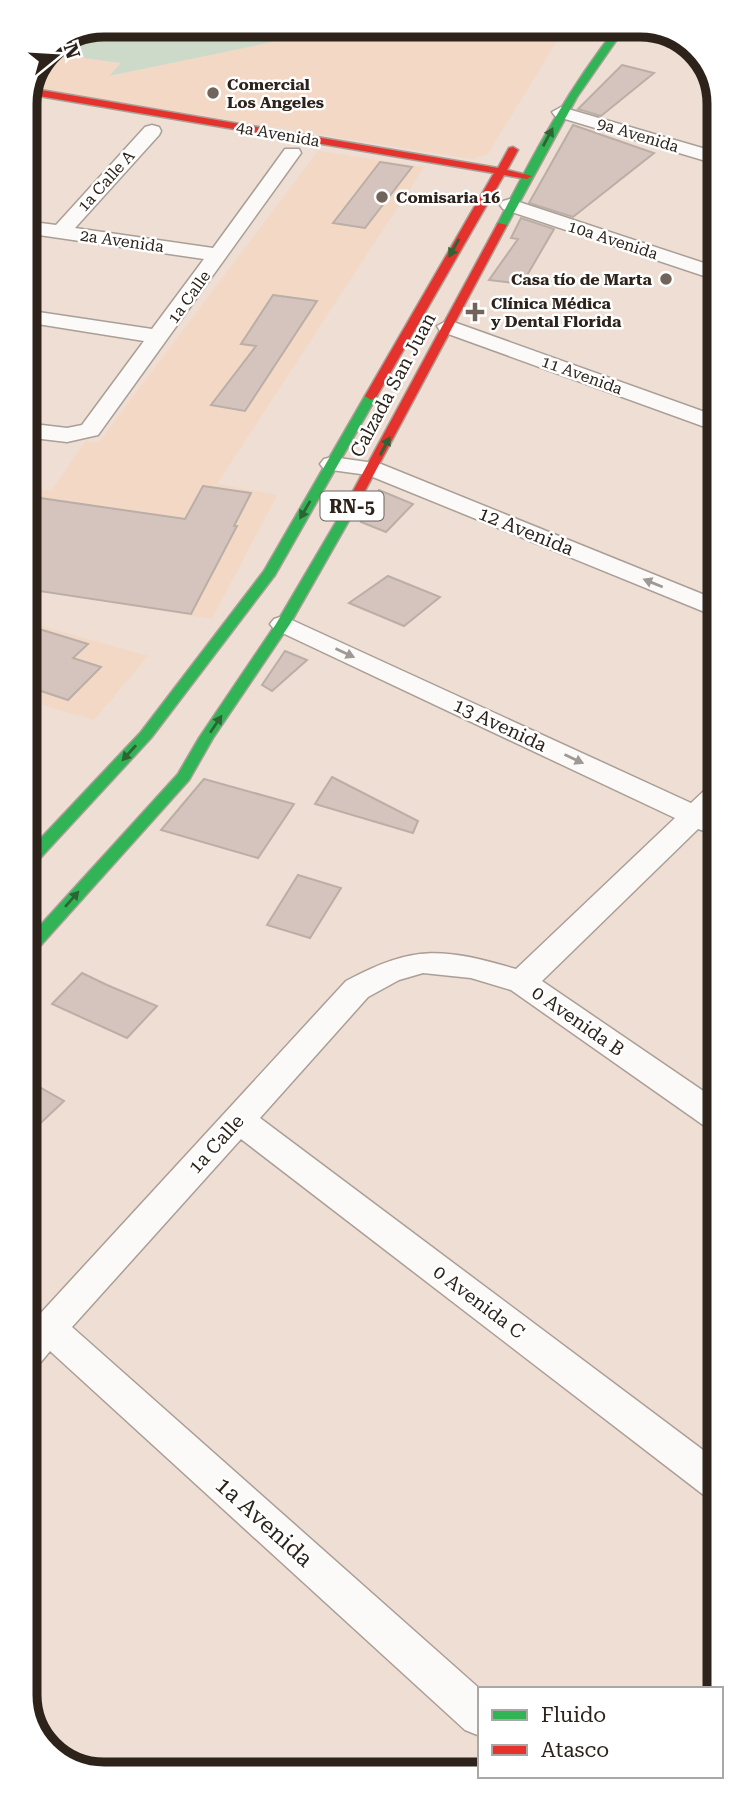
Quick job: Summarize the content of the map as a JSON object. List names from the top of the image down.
{
  "streets": {
    "main road": ["4a Avenida", "Calzada San Juan", "RN-5"],
    "street": [
      "9a Avenida",
      "1a Calle A",
      "10a Avenida",
      "2a Avenida",
      "1a Calle",
      "11 Avenida",
      "12 Avenida",
      "13 Avenida",
      "0 Avenida B",
      "0 Avenida C",
      "1a Avenida"
    ]
  },
  "crossings": [
    ["4a Avenida", "Calzada San Juan"],
    ["9a Avenida", "Calzada San Juan"],
    ["1a Calle A", "2a Avenida"],
    ["10a Avenida", "Calzada San Juan"],
    ["2a Avenida", "1a Calle"],
    ["1a Calle", "0 Avenida B"],
    ["1a Calle", "0 Avenida C"],
    ["1a Calle", "1a Avenida"],
    ["11 Avenida", "Calzada San Juan"],
    ["Calzada San Juan", "12 Avenida"],
    ["Calzada San Juan", "13 Avenida"]
  ],
  "one_way": ["12 Avenida", "13 Avenida"],
  "places": {
    "other": ["Comercial Los Angeles", "Comisaria 16", "Casa tío de Marta"],
    "health": ["Clínica Médica y Dental Florida"]
  },
  "legend": ["Fluido", "Atasco"],
  "north": "right"
}
